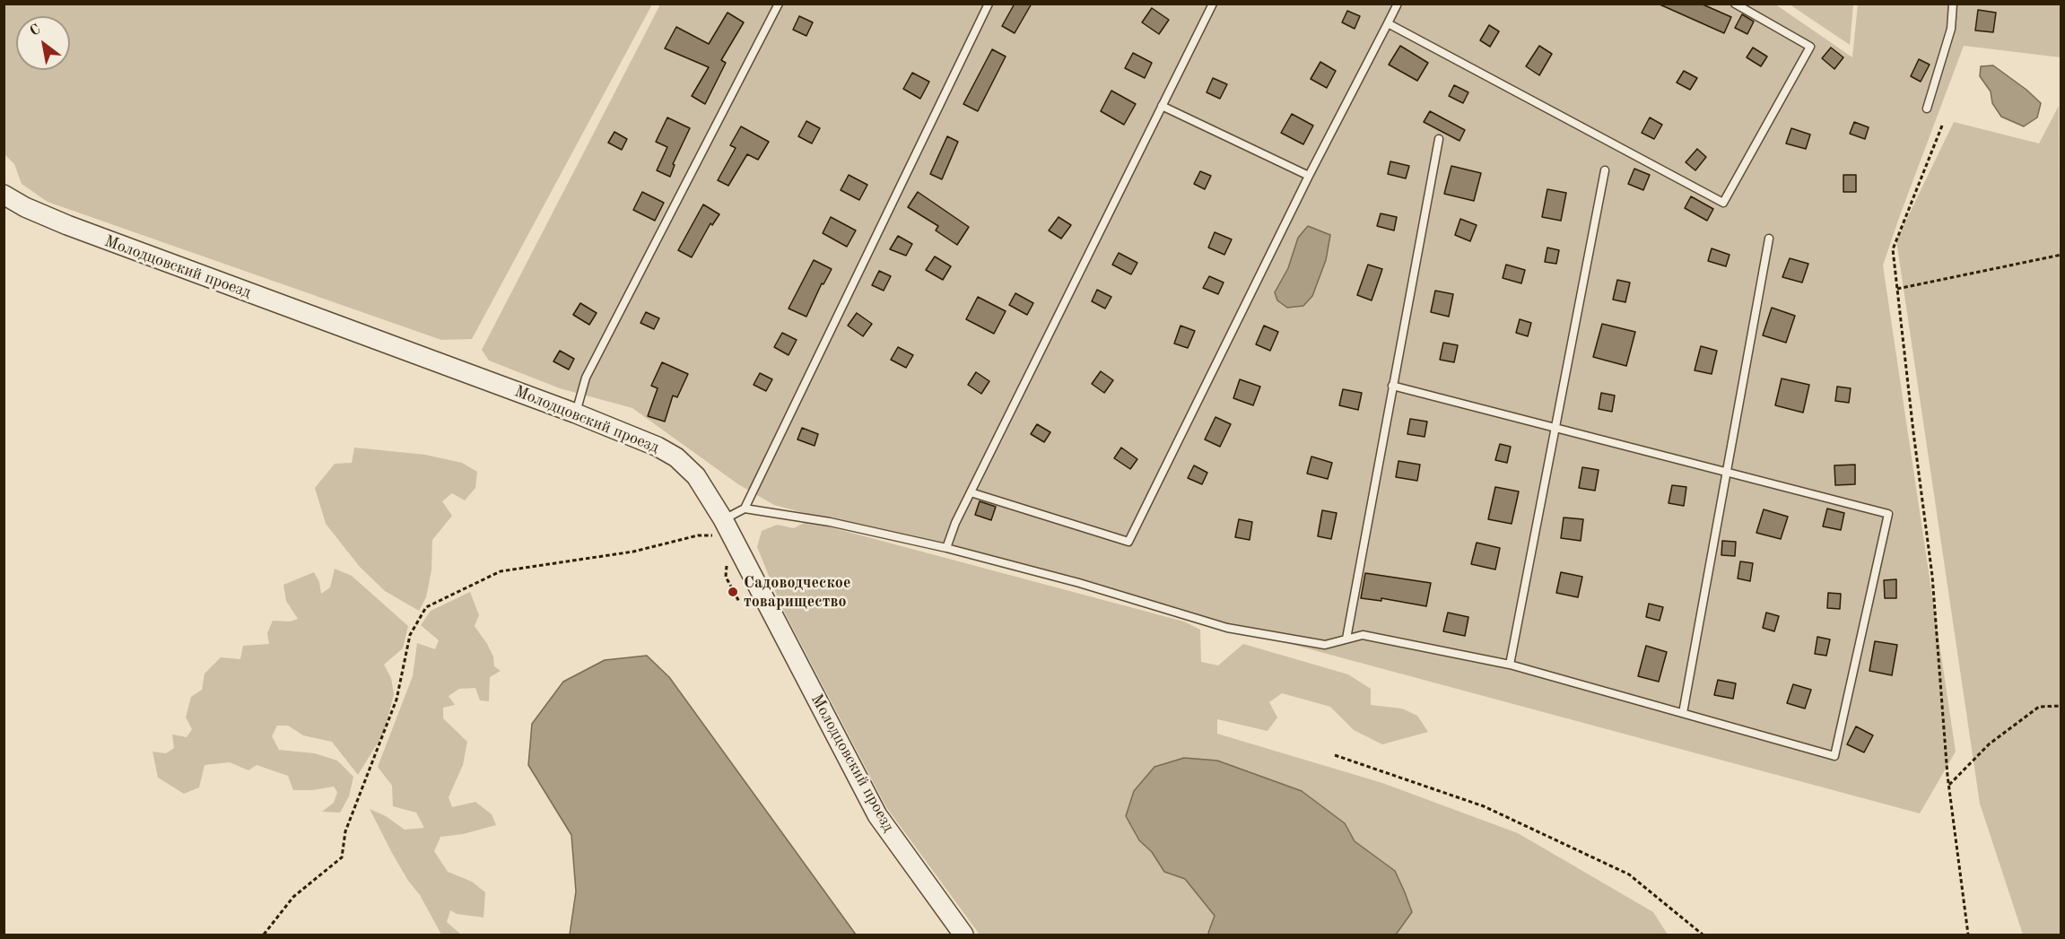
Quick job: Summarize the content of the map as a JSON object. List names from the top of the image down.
{
  "streets": {
    "street": ["Молодцовский проезд"]
  },
  "places": ["Садоводческое товарищество"],
  "north": "top left"
}
